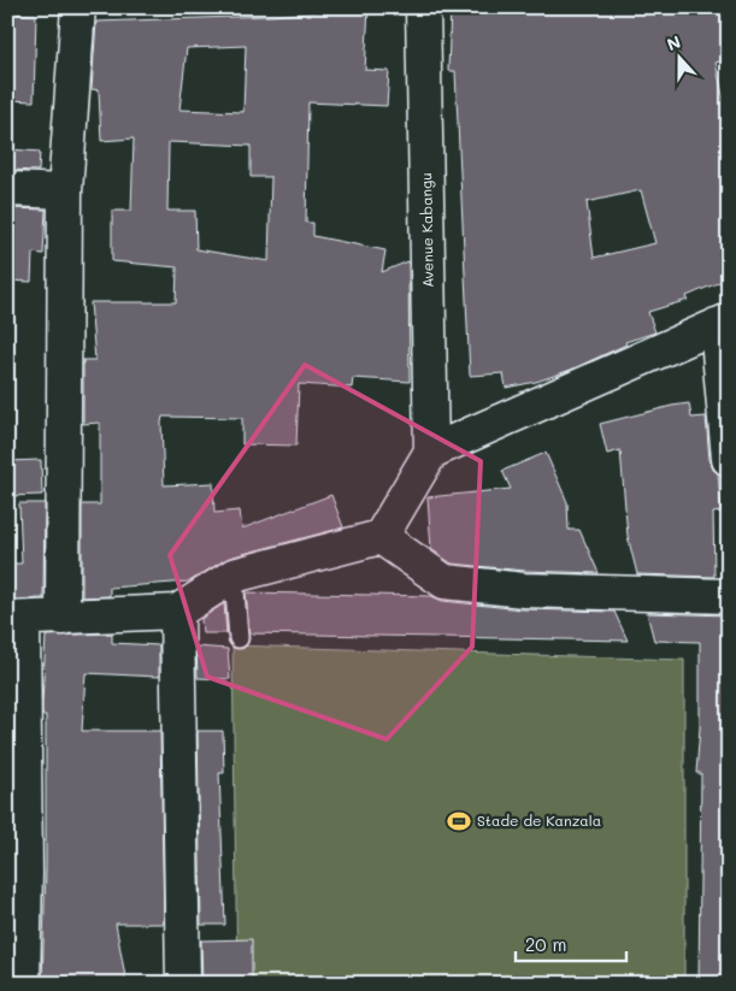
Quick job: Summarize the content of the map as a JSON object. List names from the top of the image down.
{
  "streets": {
    "street": ["Avenue Kabangu"]
  },
  "places": {
    "sports": ["Stade de Kanzala"]
  },
  "scale_bar": "20 m",
  "north": "top"
}
